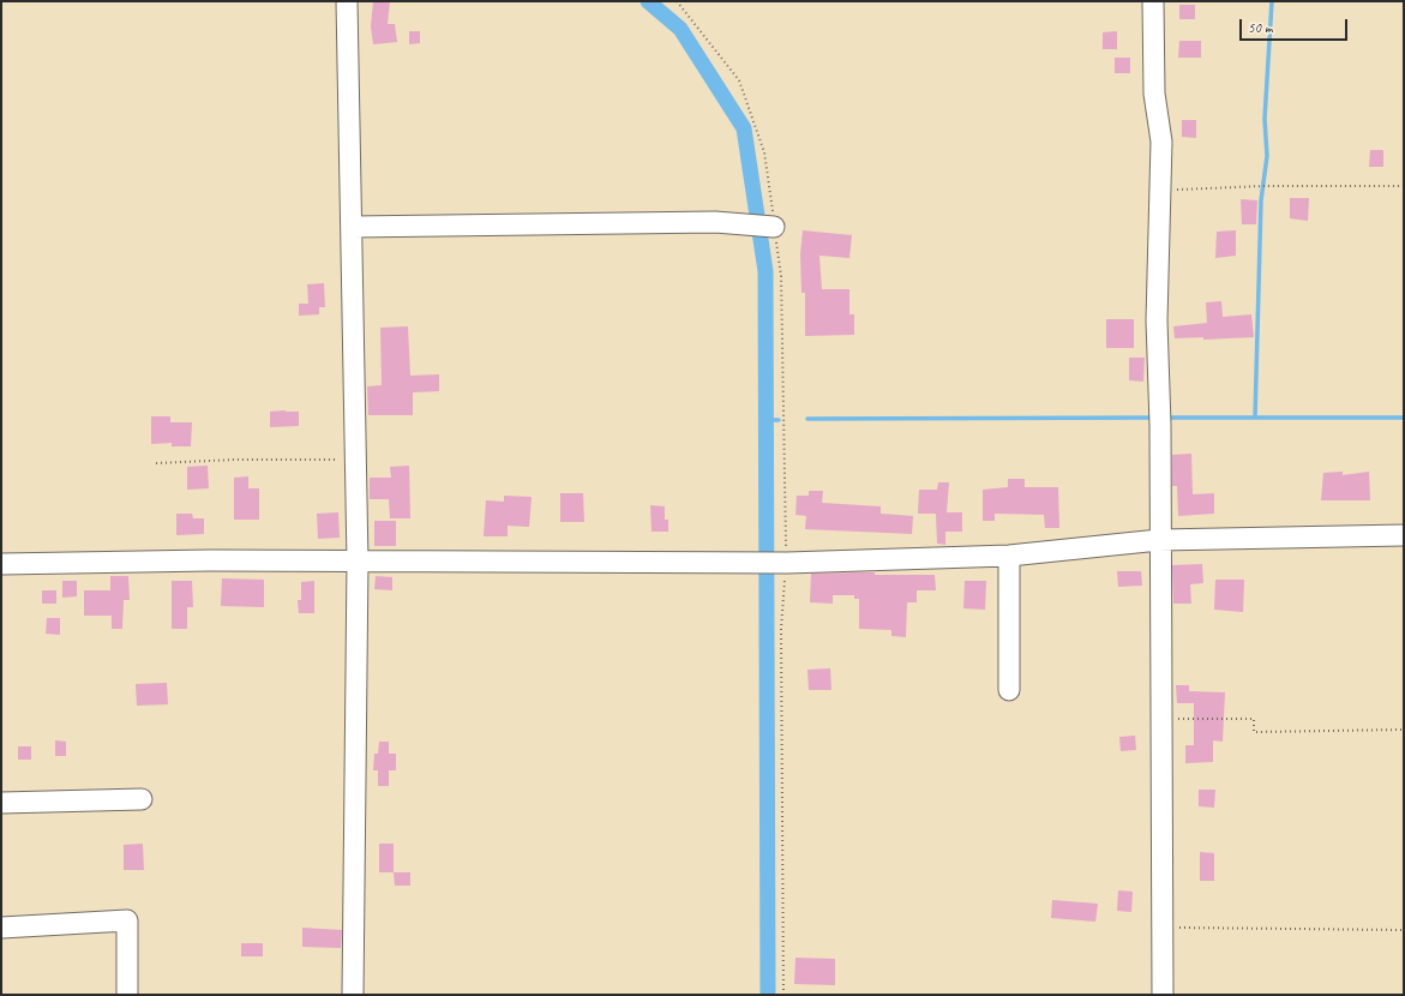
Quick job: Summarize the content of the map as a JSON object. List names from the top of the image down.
{
  "scale_bar": "50 m"
}
